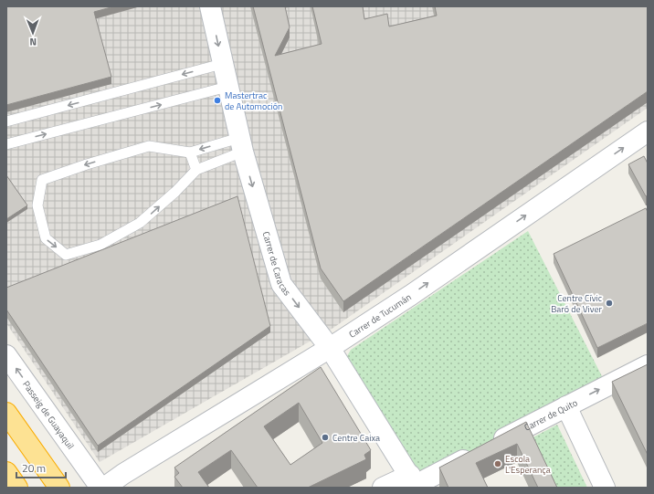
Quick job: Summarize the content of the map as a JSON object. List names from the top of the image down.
{
  "streets": {
    "street": [
      "Carrer de Caracas",
      "Carrer de Tucumán",
      "Passeig de Guayaquil",
      "Carrer de Quito"
    ]
  },
  "crossings": [
    ["Carrer de Caracas", "Carrer de Tucumán"],
    ["Carrer de Caracas", "Carrer de Quito"],
    ["Carrer de Tucumán", "Passeig de Guayaquil"]
  ],
  "one_way": ["Carrer de Caracas", "Carrer de Tucumán", "Passeig de Guayaquil"],
  "places": [
    "Mastertrac de Automoción",
    "Centre Cívic Baró de Viver",
    "Centre Caixa",
    "Escola L'Esperança"
  ],
  "scale_bar": "20 m",
  "north": "bottom"
}
